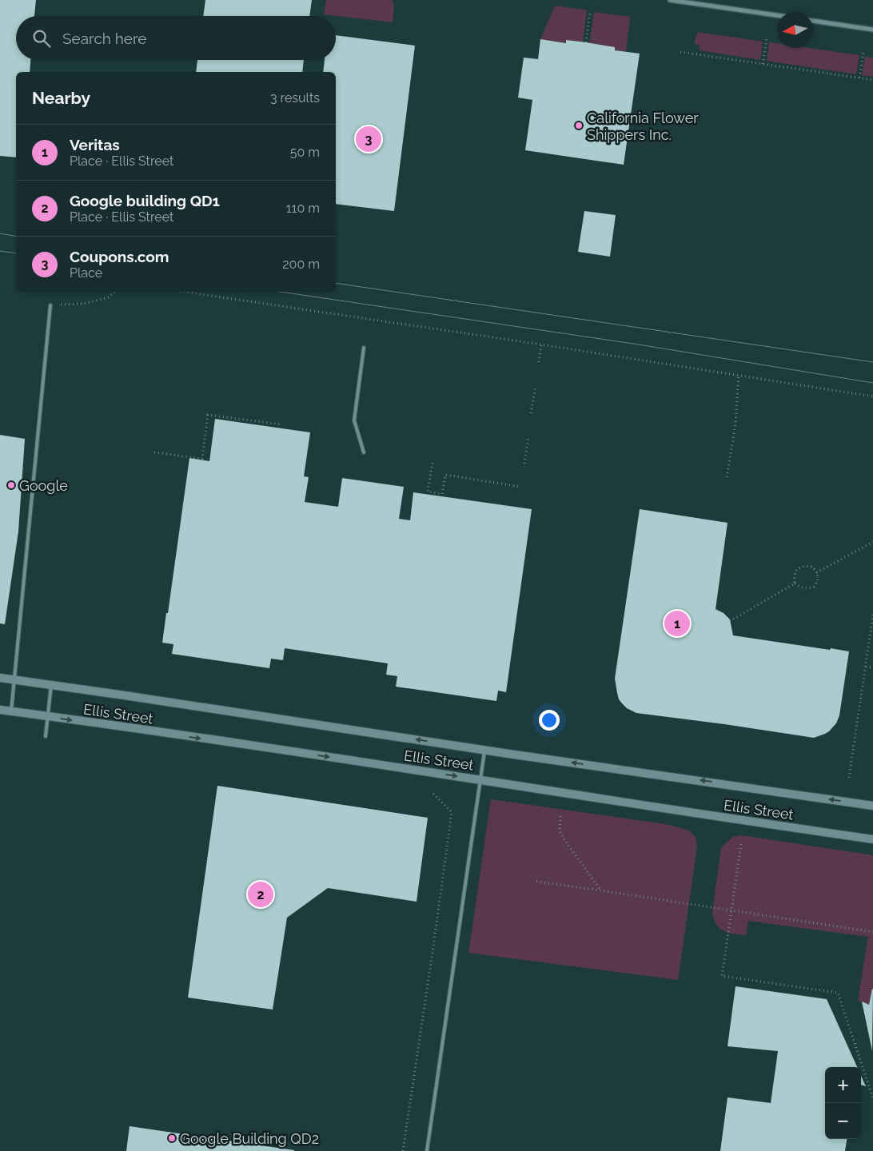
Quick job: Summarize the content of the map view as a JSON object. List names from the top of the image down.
{
  "streets": {
    "main road": ["Ellis Street"]
  },
  "places": ["California Flower Shippers Inc.", "Google", "Google Building QD2"],
  "north": "left",
  "page": {
    "search": "Search here",
    "heading": ["Nearby", "3 results"],
    "list": [
      {
        "mark": "1",
        "name": "Veritas",
        "note": "Place · Ellis Street",
        "value": "50 m"
      },
      {
        "mark": "2",
        "name": "Google building QD1",
        "note": "Place · Ellis Street",
        "value": "110 m"
      },
      {
        "mark": "3",
        "name": "Coupons.com",
        "note": "Place",
        "value": "200 m"
      }
    ],
    "pins": ["3", "1", "2"],
    "map_buttons": ["+", "−"]
  }
}
